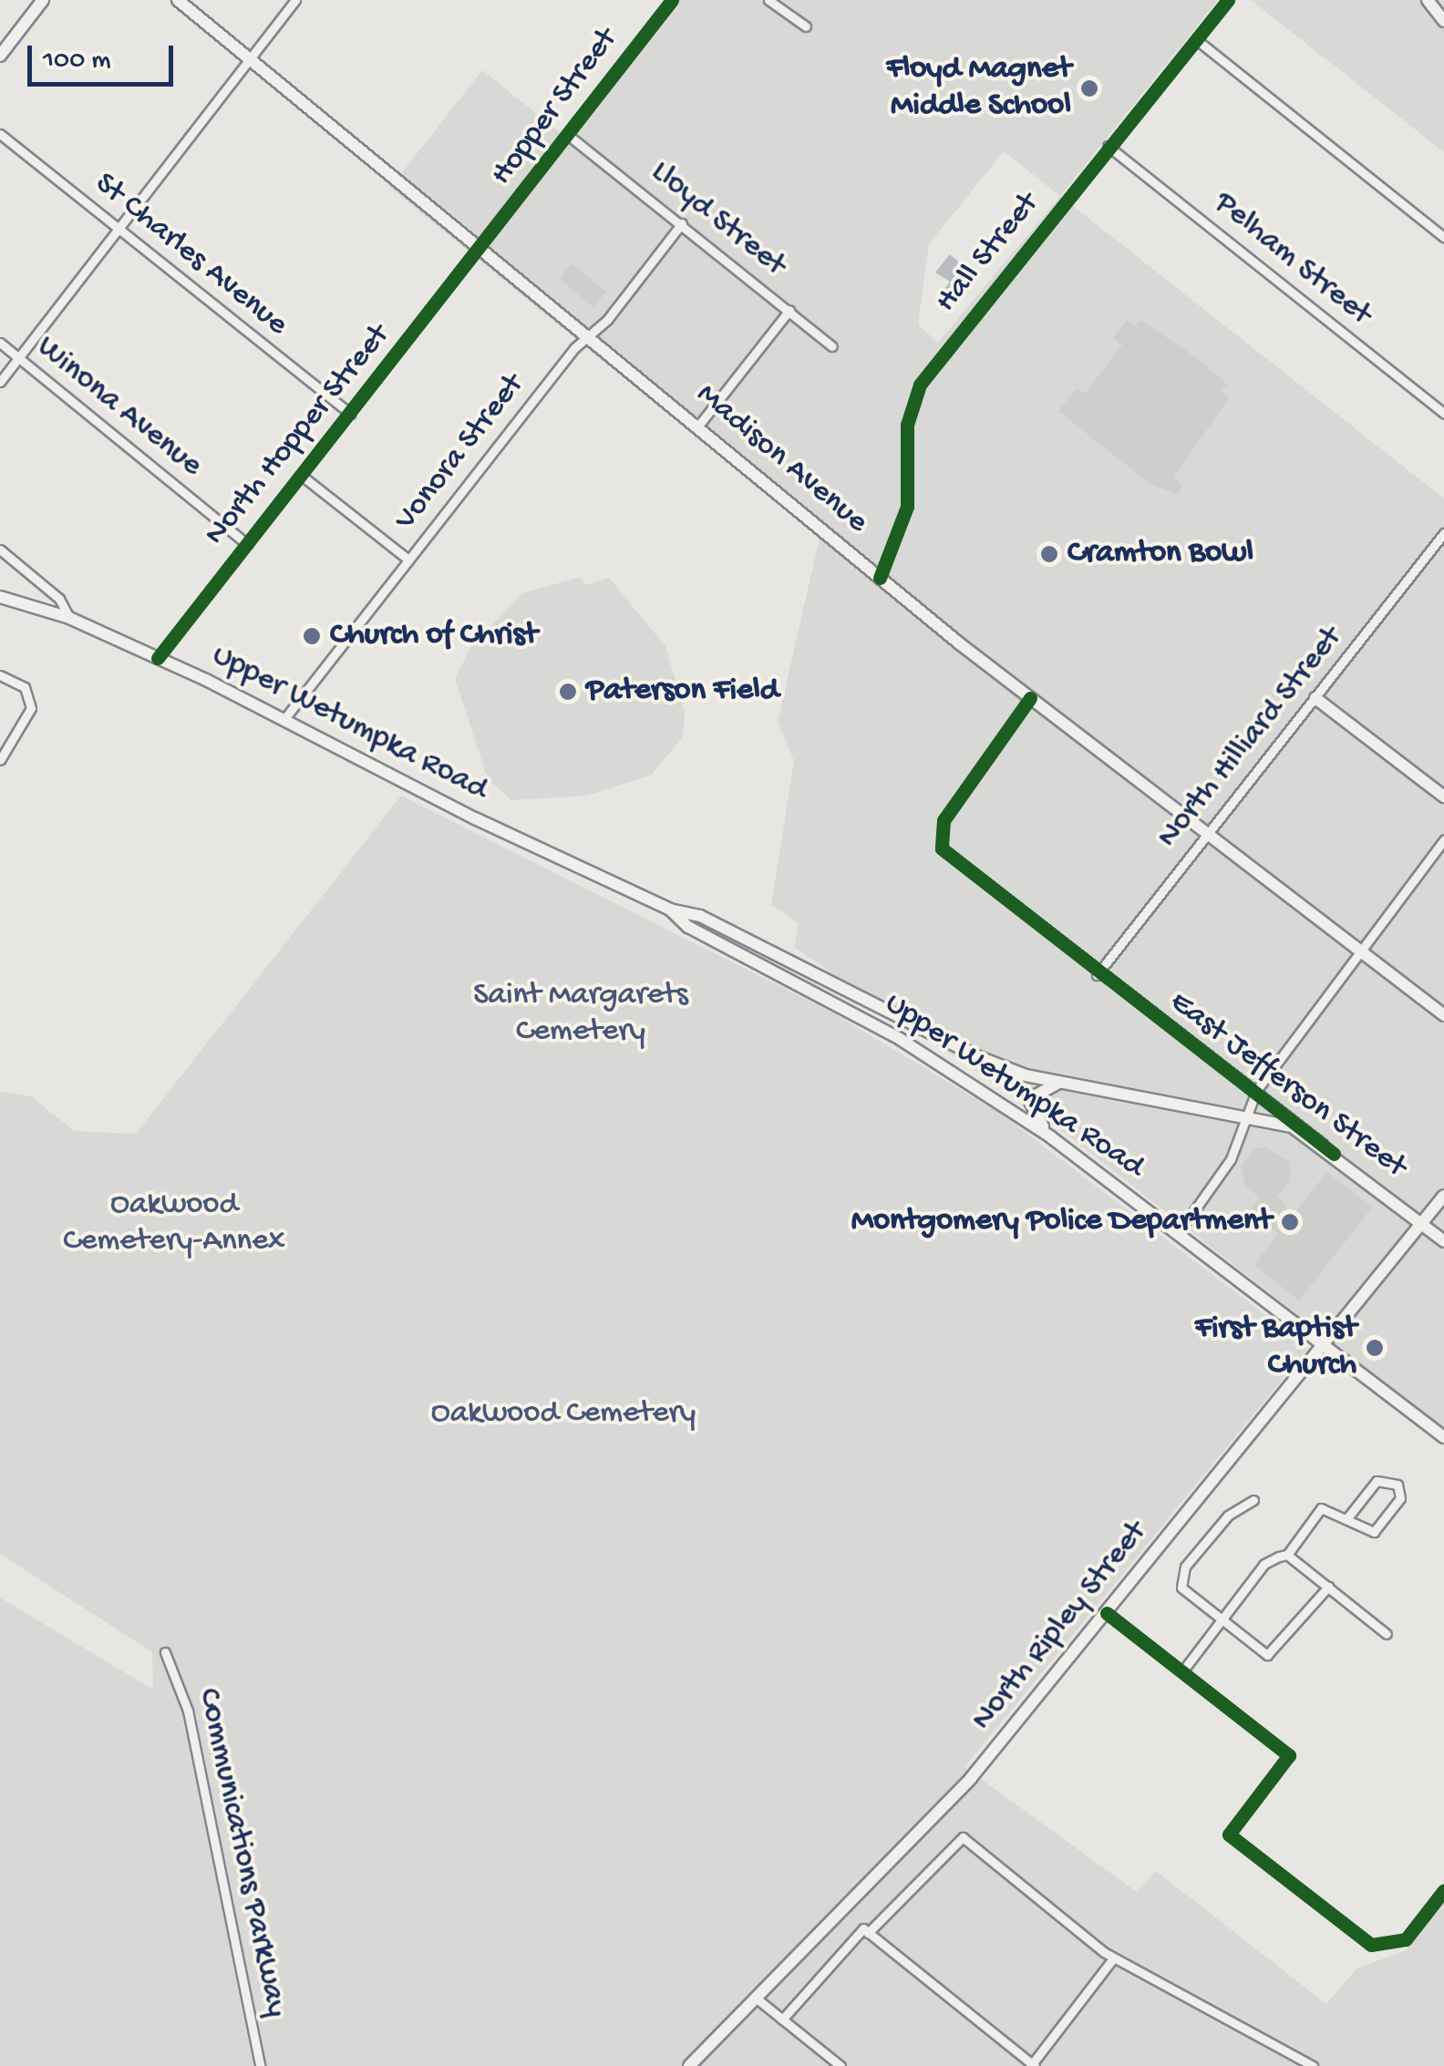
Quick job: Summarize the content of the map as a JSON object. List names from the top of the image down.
{
  "streets": {
    "main road": [
      "Madison Avenue",
      "Upper Wetumpka Road",
      "East Jefferson Street",
      "North Ripley Street"
    ],
    "street": [
      "Hopper Street",
      "Lloyd Street",
      "Hall Street",
      "St Charles Avenue",
      "Pelham Street",
      "Winona Avenue",
      "North Hopper Street",
      "Vonora Street",
      "North Hilliard Street",
      "Communications Parkway"
    ]
  },
  "crossings": [
    ["Hopper Street", "Lloyd Street"],
    ["Hopper Street", "North Hopper Street"],
    ["Hopper Street", "Madison Avenue"],
    ["Lloyd Street", "Vonora Street"],
    ["Hall Street", "Pelham Street"],
    ["Hall Street", "Madison Avenue"],
    ["St Charles Avenue", "North Hopper Street"],
    ["Winona Avenue", "North Hopper Street"],
    ["North Hopper Street", "Madison Avenue"],
    ["North Hopper Street", "Upper Wetumpka Road"],
    ["Vonora Street", "Madison Avenue"],
    ["Vonora Street", "Upper Wetumpka Road"],
    ["Madison Avenue", "North Hilliard Street"],
    ["Madison Avenue", "East Jefferson Street"],
    ["Upper Wetumpka Road", "East Jefferson Street"],
    ["Upper Wetumpka Road", "North Ripley Street"],
    ["North Hilliard Street", "East Jefferson Street"],
    ["East Jefferson Street", "North Ripley Street"]
  ],
  "parks": ["Saint Margarets Cemetery", "Oakwood Cemetery-Annex", "Oakwood Cemetery"],
  "places": [
    "Floyd Magnet Middle School",
    "Cramton Bowl",
    "Church of Christ",
    "Paterson Field",
    "Montgomery Police Department",
    "First Baptist Church"
  ],
  "scale_bar": "100 m"
}
